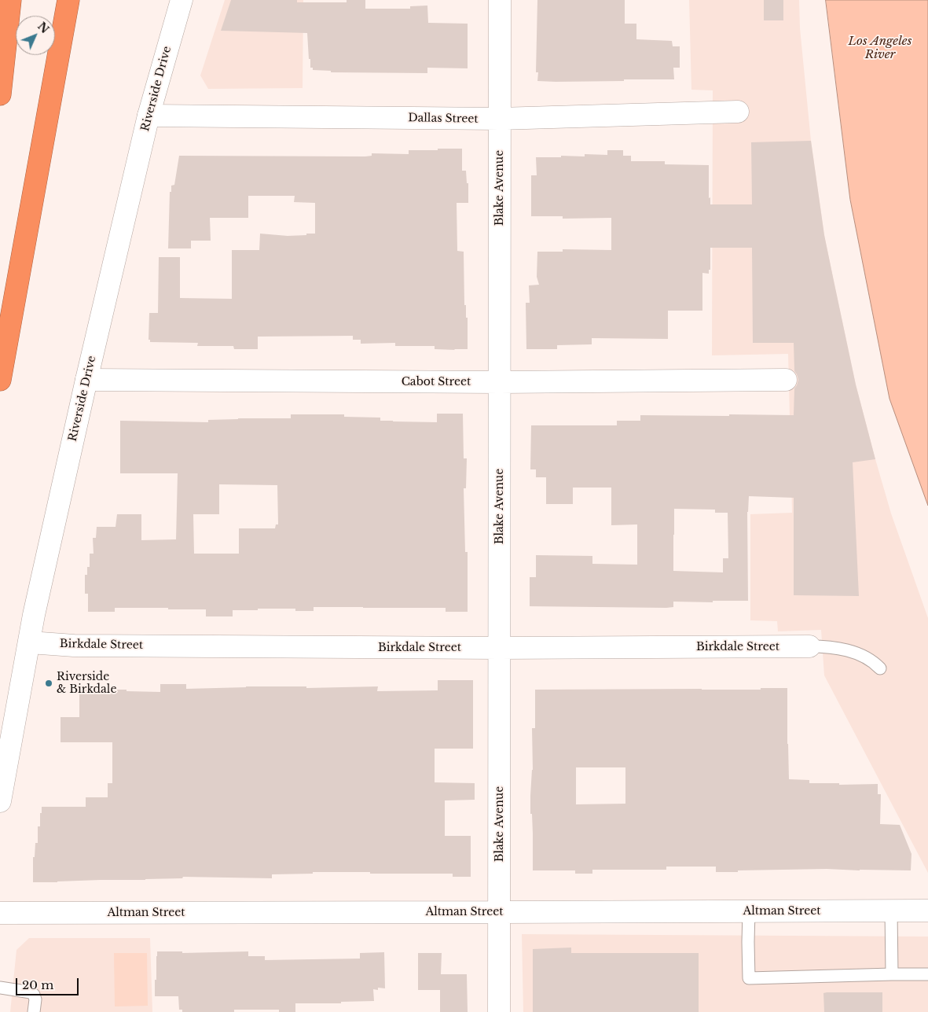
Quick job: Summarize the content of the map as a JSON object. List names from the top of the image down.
{
  "streets": {
    "street": [
      "Riverside Drive",
      "Dallas Street",
      "Blake Avenue",
      "Cabot Street",
      "Birkdale Street",
      "Altman Street"
    ]
  },
  "crossings": [
    ["Riverside Drive", "Dallas Street"],
    ["Riverside Drive", "Cabot Street"],
    ["Riverside Drive", "Birkdale Street"],
    ["Dallas Street", "Blake Avenue"],
    ["Blake Avenue", "Cabot Street"],
    ["Blake Avenue", "Birkdale Street"],
    ["Blake Avenue", "Altman Street"]
  ],
  "water": ["Los Angeles River"],
  "places": ["Riverside & Birkdale"],
  "scale_bar": "20 m",
  "north": "top right"
}
